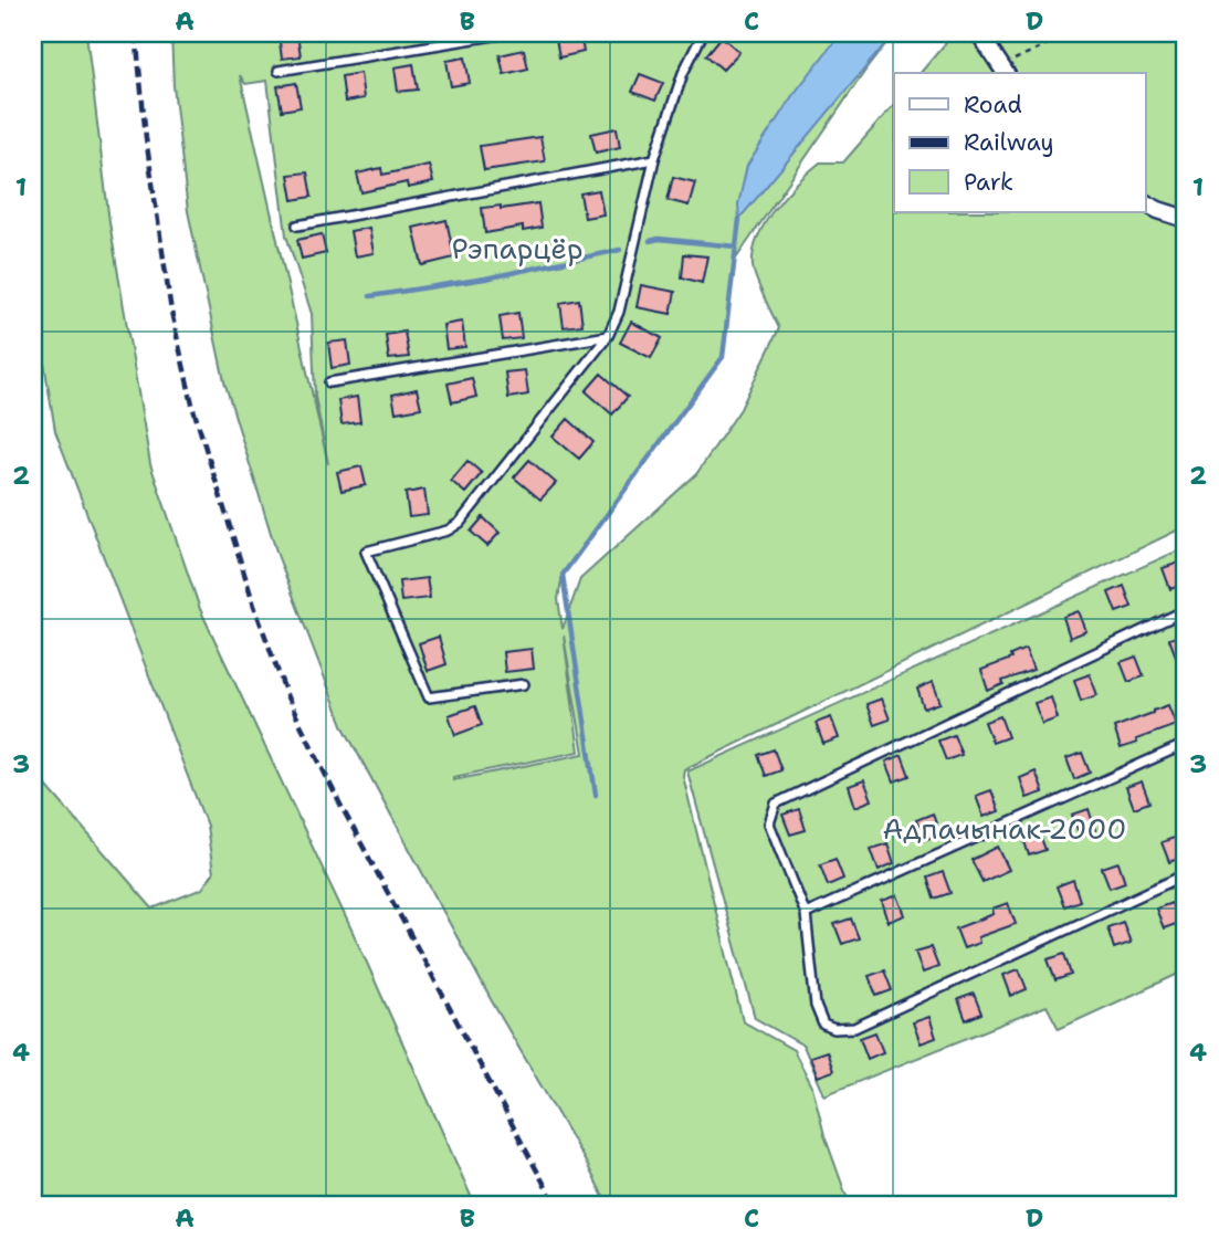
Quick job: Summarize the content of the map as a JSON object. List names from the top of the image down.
{
  "parks": ["Рэпарцёр", "Адпачынак-2000"],
  "legend": ["Road", "Railway", "Park"],
  "grid": {
    "columns": [
      "A",
      "B",
      "C",
      "D"
    ],
    "rows": [
      "1",
      "2",
      "3",
      "4"
    ]
  }
}
